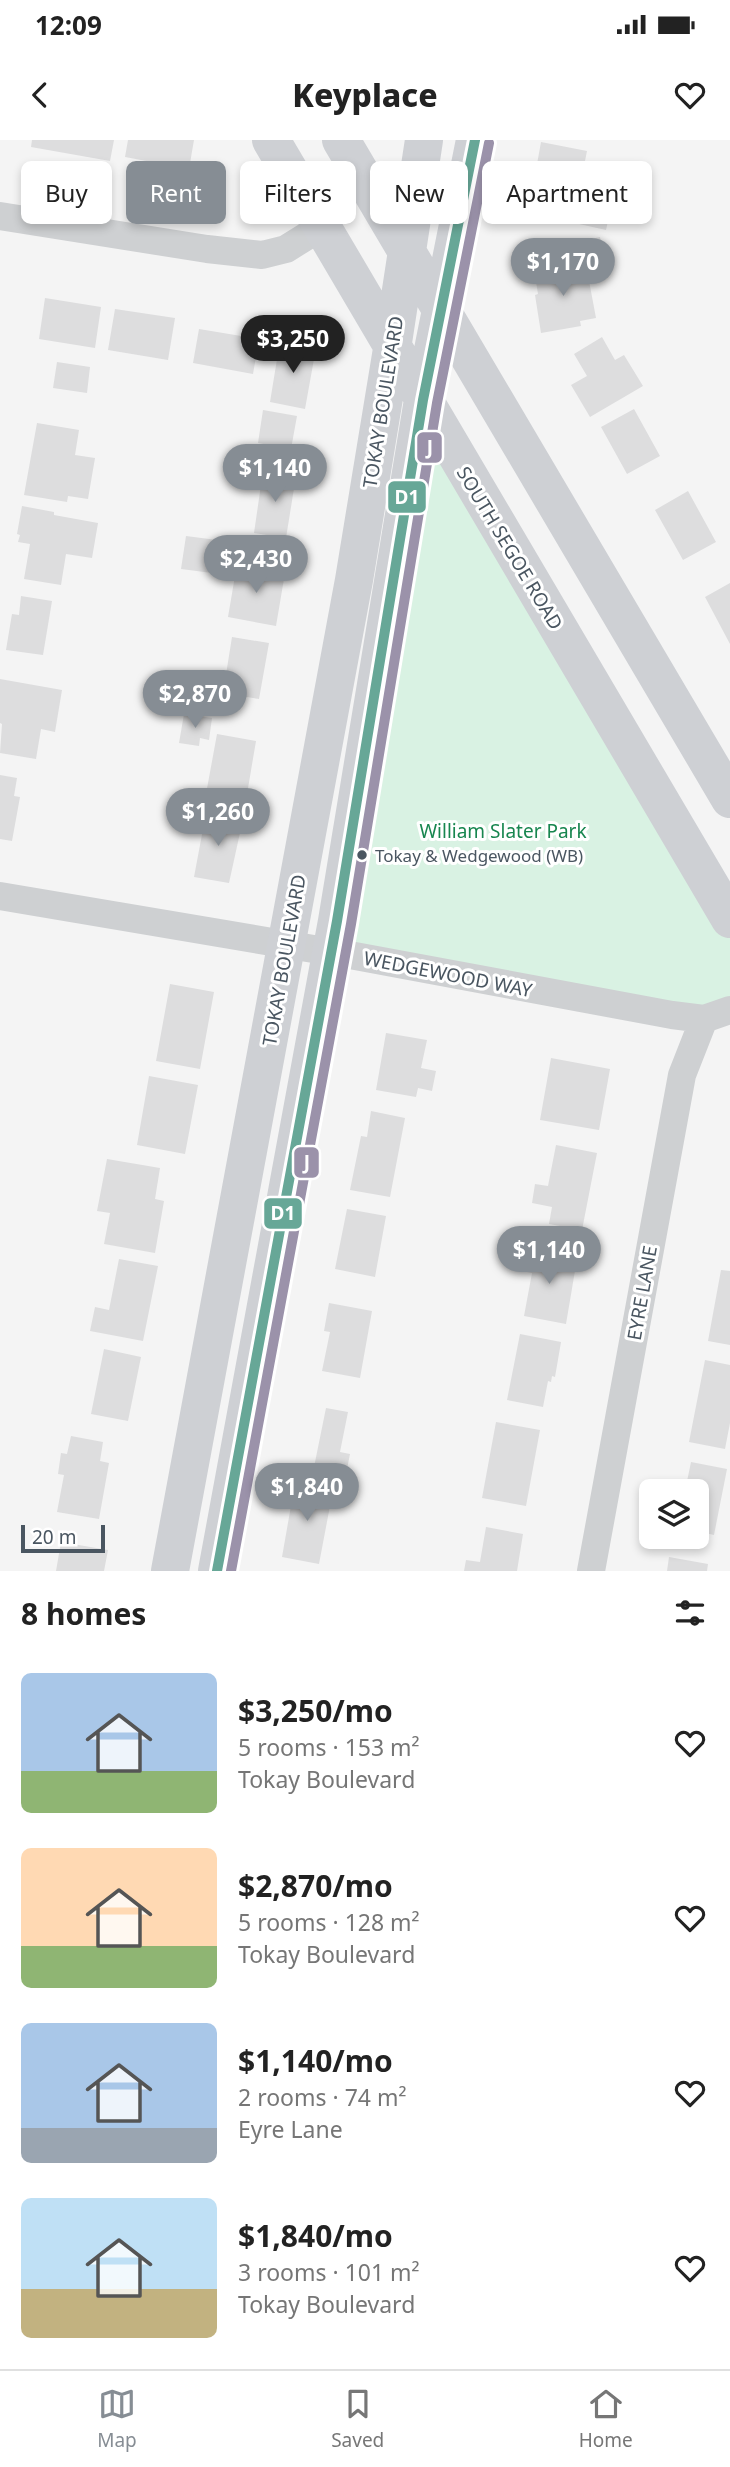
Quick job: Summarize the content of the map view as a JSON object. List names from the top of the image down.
{
  "streets": {
    "street": [
      "TOKAY BOULEVARD",
      "SOUTH SEGOE ROAD",
      "WEDGEWOOD WAY",
      "EYRE LANE"
    ]
  },
  "crossings": [
    ["TOKAY BOULEVARD", "SOUTH SEGOE ROAD"],
    ["TOKAY BOULEVARD", "WEDGEWOOD WAY"],
    ["WEDGEWOOD WAY", "EYRE LANE"]
  ],
  "parks": ["William Slater Park"],
  "places": ["Tokay & Wedgewood (WB)"],
  "lines": ["transit line D1", "transit line J"],
  "scale_bar": "20 m",
  "page": {
    "status": "12:09",
    "header": "Keyplace",
    "chip": [
      "Buy",
      "Rent",
      "Filters",
      "New",
      "Apartment"
    ],
    "price": [
      "$1,170",
      "$3,250",
      "$1,140",
      "$2,430",
      "$2,870",
      "$1,260",
      "$1,140",
      "$1,840"
    ],
    "scale": "20 m",
    "heading": "8 homes",
    "list": [
      {
        "name": "$3,250/mo",
        "note": "5 rooms · 153 m² · Tokay Boulevard"
      },
      {
        "name": "$2,870/mo",
        "note": "5 rooms · 128 m² · Tokay Boulevard"
      },
      {
        "name": "$1,140/mo",
        "note": "2 rooms · 74 m² · Eyre Lane"
      },
      {
        "name": "$1,840/mo",
        "note": "3 rooms · 101 m² · Tokay Boulevard"
      }
    ],
    "tabs": ["Map", "Saved", "Home"]
  }
}
